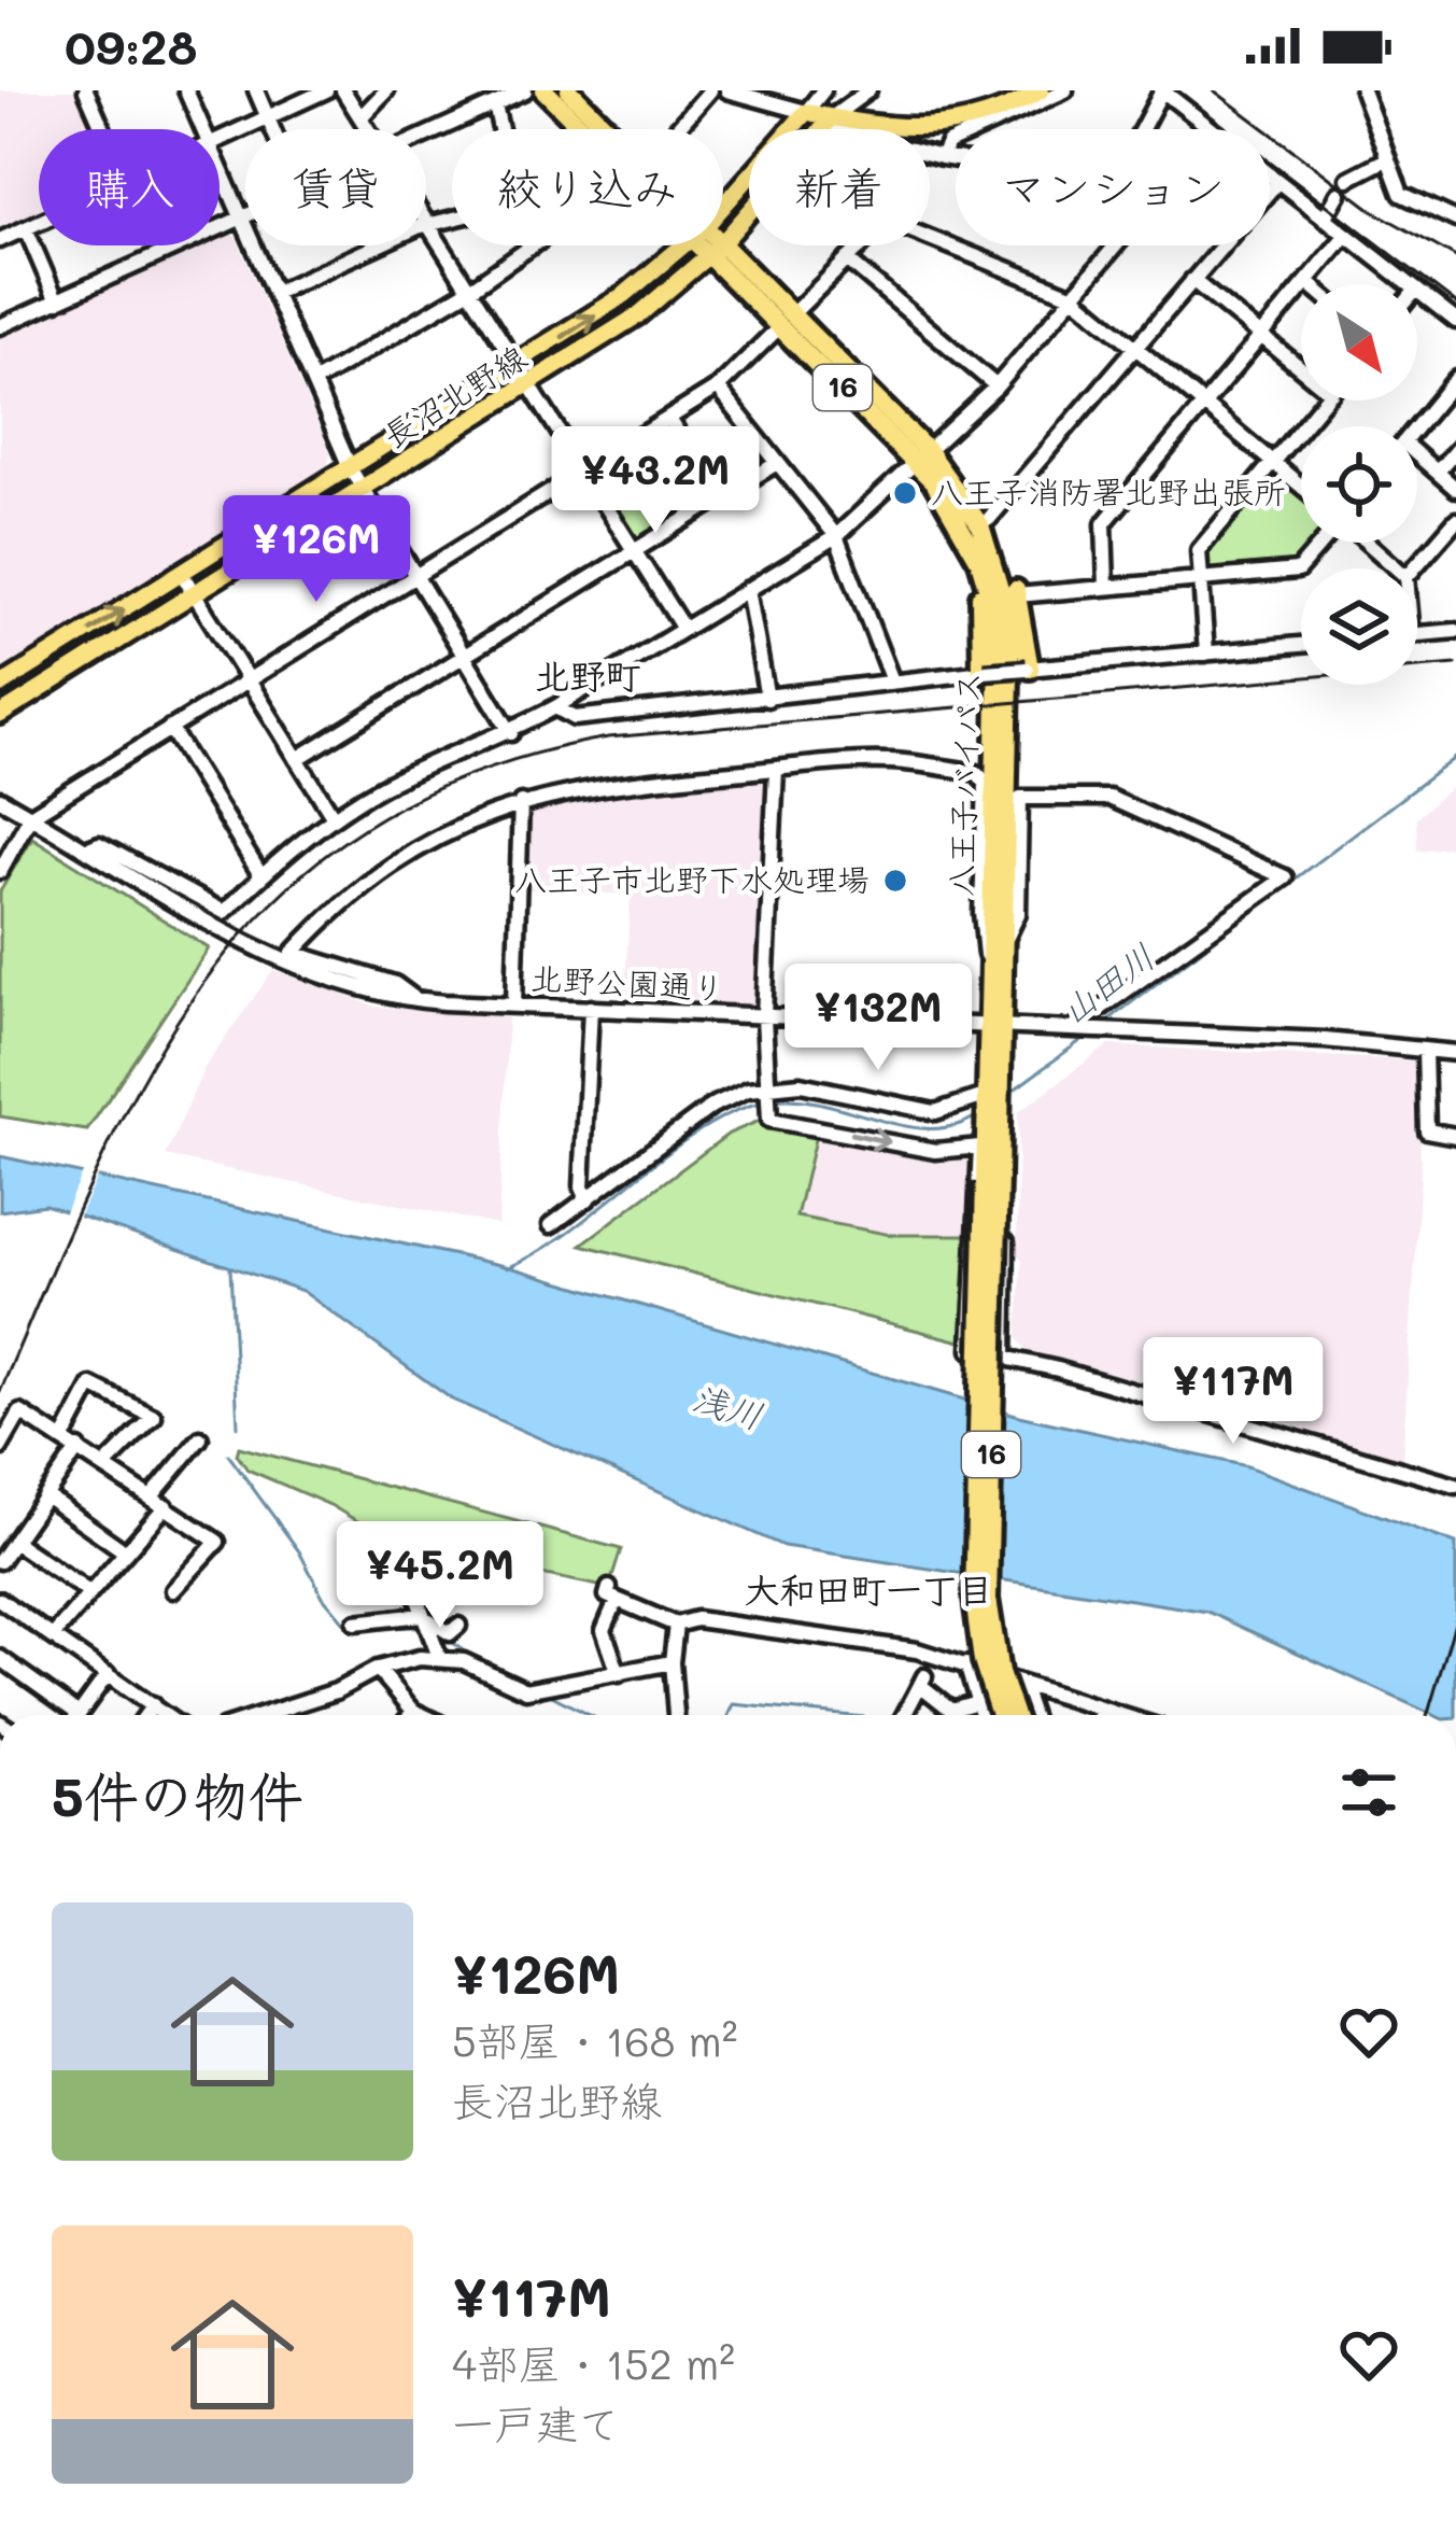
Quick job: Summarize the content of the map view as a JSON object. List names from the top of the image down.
{
  "streets": {
    "highway": ["16", "八王子バイパス"],
    "main road": ["長沼北野線"],
    "street": ["北野公園通り"]
  },
  "crossings": [
    ["長沼北野線", "八王子バイパス"],
    ["八王子バイパス", "北野公園通り"]
  ],
  "districts": ["北野町", "大和田町一丁目"],
  "water": ["山田川", "浅川"],
  "places": ["八王子消防署北野出張所", "八王子市北野下水処理場"],
  "north": "bottom right",
  "page": {
    "status": "09:28",
    "chip": [
      "購入",
      "賃貸",
      "絞り込み",
      "新着",
      "マンション"
    ],
    "price": [
      "¥43.2M",
      "¥126M",
      "¥132M",
      "¥117M",
      "¥45.2M"
    ],
    "heading": "5件の物件",
    "list": [
      {
        "name": "¥126M",
        "note": "5部屋 · 168 m² · 長沼北野線"
      },
      {
        "name": "¥117M",
        "note": "4部屋 · 152 m² · 一戸建て"
      }
    ]
  }
}
